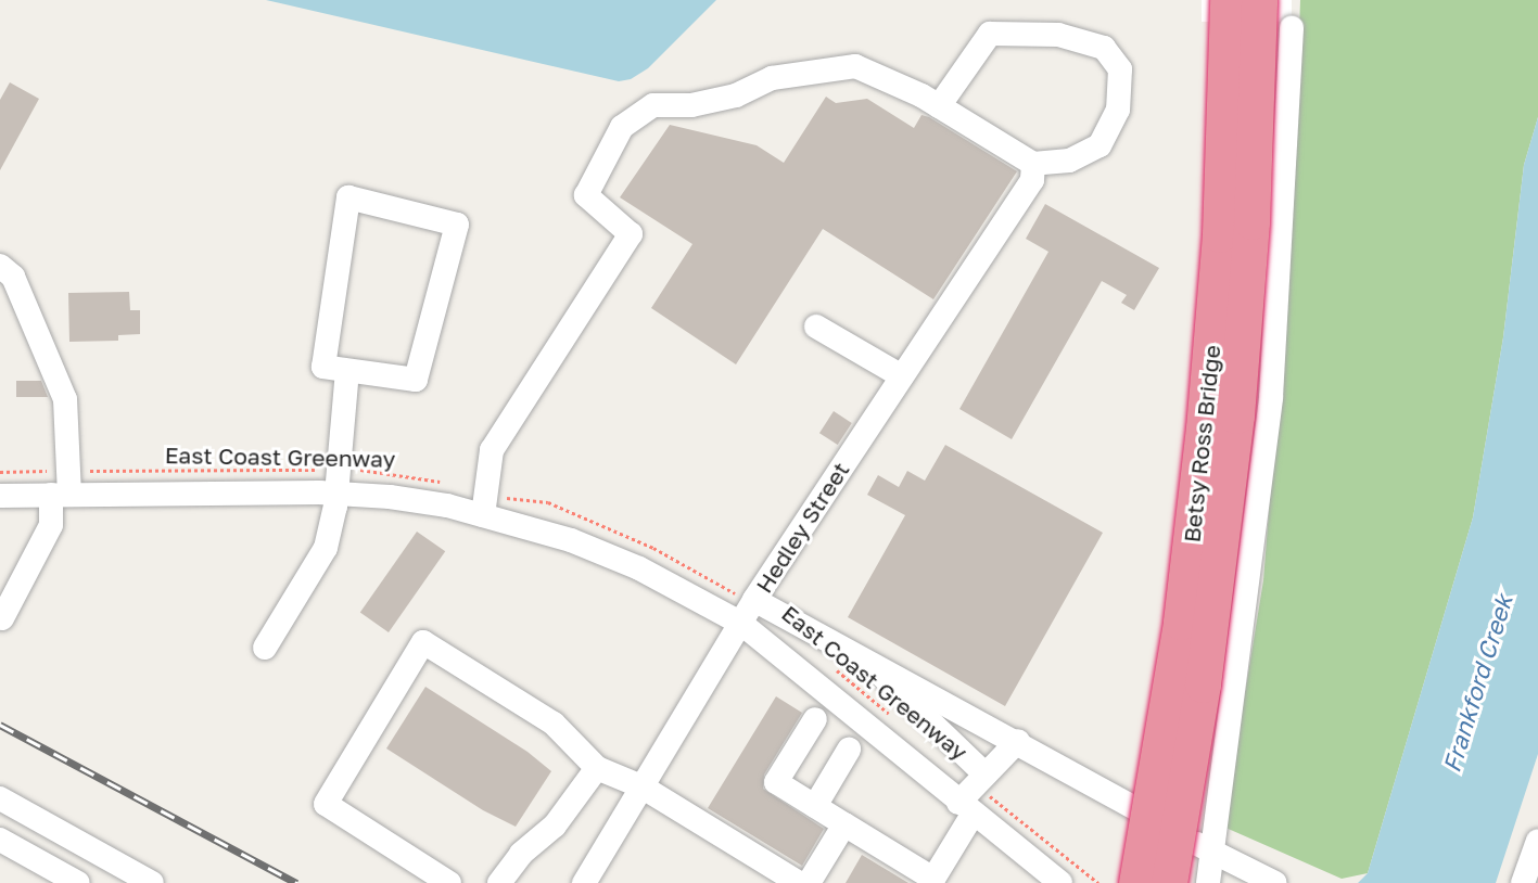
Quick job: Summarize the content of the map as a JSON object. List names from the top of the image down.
{
  "streets": {
    "highway": ["Betsy Ross Bridge"],
    "street": ["Hedley Street"],
    "path": ["East Coast Greenway"]
  },
  "crossings": [
    ["East Coast Greenway", "Hedley Street"]
  ],
  "water": ["Frankford Creek"]
}
